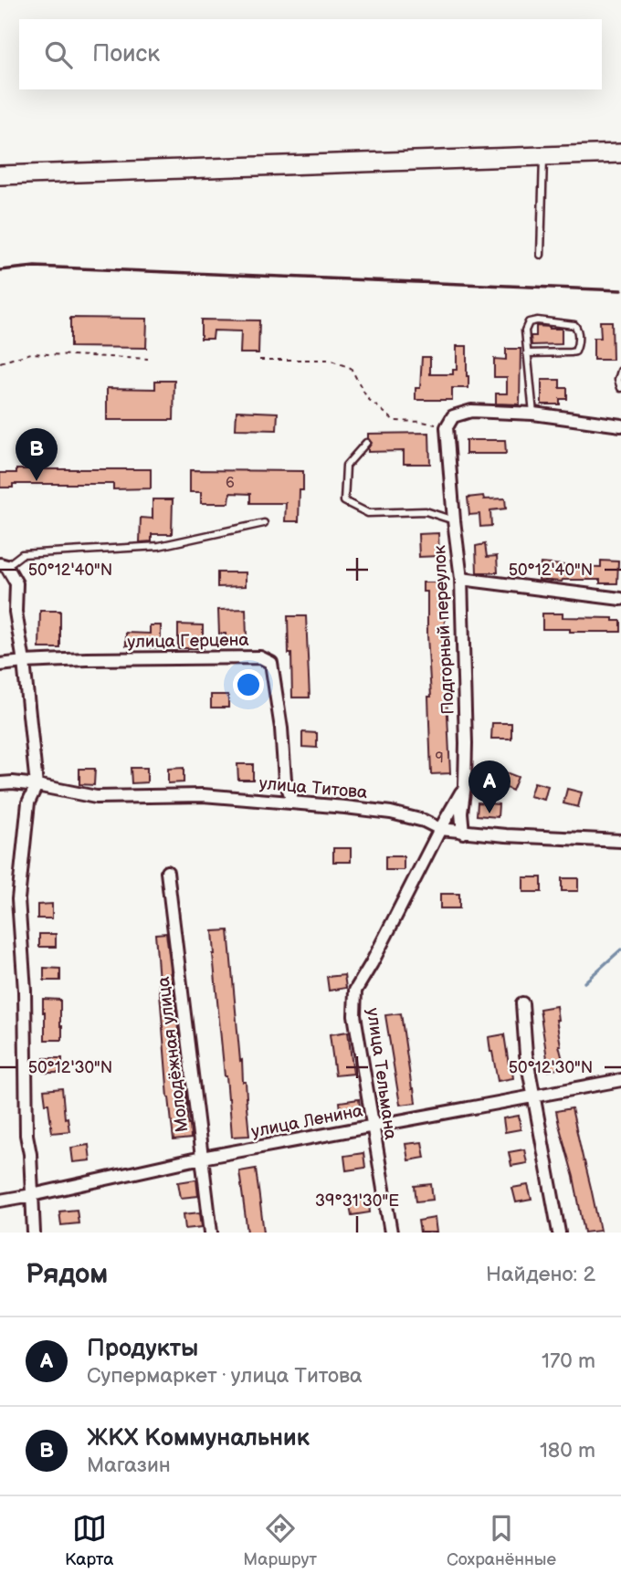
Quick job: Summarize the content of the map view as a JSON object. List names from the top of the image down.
{
  "streets": {
    "street": [
      "Подгорный переулок",
      "улица Герцена",
      "улица Титова",
      "Молодёжная улица",
      "улица Тельмана",
      "улица Ленина"
    ]
  },
  "crossings": [
    ["Подгорный переулок", "улица Титова"],
    ["Подгорный переулок", "улица Тельмана"],
    ["улица Герцена", "улица Титова"],
    ["улица Титова", "улица Тельмана"],
    ["Молодёжная улица", "улица Ленина"],
    ["улица Тельмана", "улица Ленина"]
  ],
  "house_numbers": ["6", "9"],
  "page": {
    "search": "Поиск",
    "pins": ["B", "A"],
    "heading": ["Рядом", "Найдено: 2"],
    "list": [
      {
        "mark": "A",
        "name": "Продукты",
        "note": "Супермаркет · улица Титова",
        "value": "170 m"
      },
      {
        "mark": "B",
        "name": "ЖКХ Коммунальник",
        "note": "Магазин",
        "value": "180 m"
      }
    ],
    "nav": ["Карта", "Маршрут", "Сохранённые"]
  },
  "coordinates": ["50°12'40\"N", "50°12'30\"N", "39°31'30\"E"]
}
